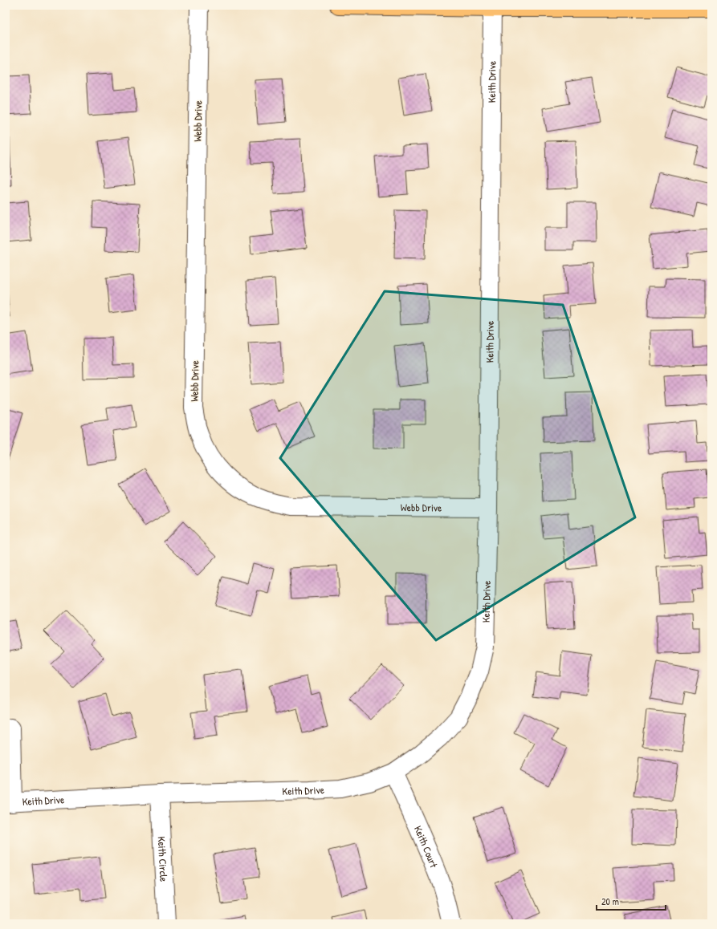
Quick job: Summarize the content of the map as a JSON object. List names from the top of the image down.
{
  "streets": {
    "street": [
      "Keith Drive",
      "Webb Drive",
      "Keith Court",
      "Keith Circle"
    ]
  },
  "crossings": [
    ["Keith Drive", "Webb Drive"],
    ["Keith Drive", "Keith Court"],
    ["Keith Drive", "Keith Circle"]
  ],
  "scale_bar": "20 m"
}
